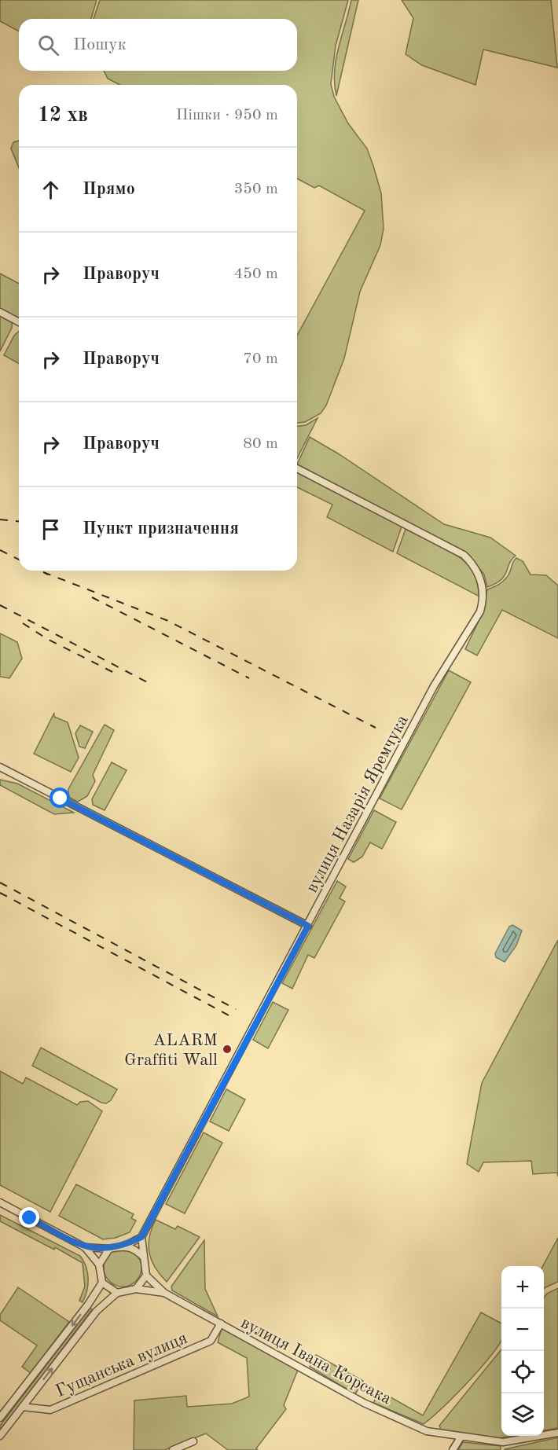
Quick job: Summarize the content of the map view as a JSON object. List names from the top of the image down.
{
  "streets": {
    "street": ["вулиця Назарія Яремчука", "вулиця Івана Корсака", "Гущанська вулиця"]
  },
  "crossings": [
    ["вулиця Івана Корсака", "Гущанська вулиця"]
  ],
  "places": ["ALARM Graffiti Wall"],
  "page": {
    "search": "Пошук",
    "heading": ["12 хв", "Пішки · 950 m"],
    "list": [
      ["Прямо", "350 m"],
      ["Праворуч", "450 m"],
      ["Праворуч", "70 m"],
      ["Праворуч", "80 m"],
      "Пункт призначення"
    ],
    "map_buttons": ["+", "−"]
  }
}
